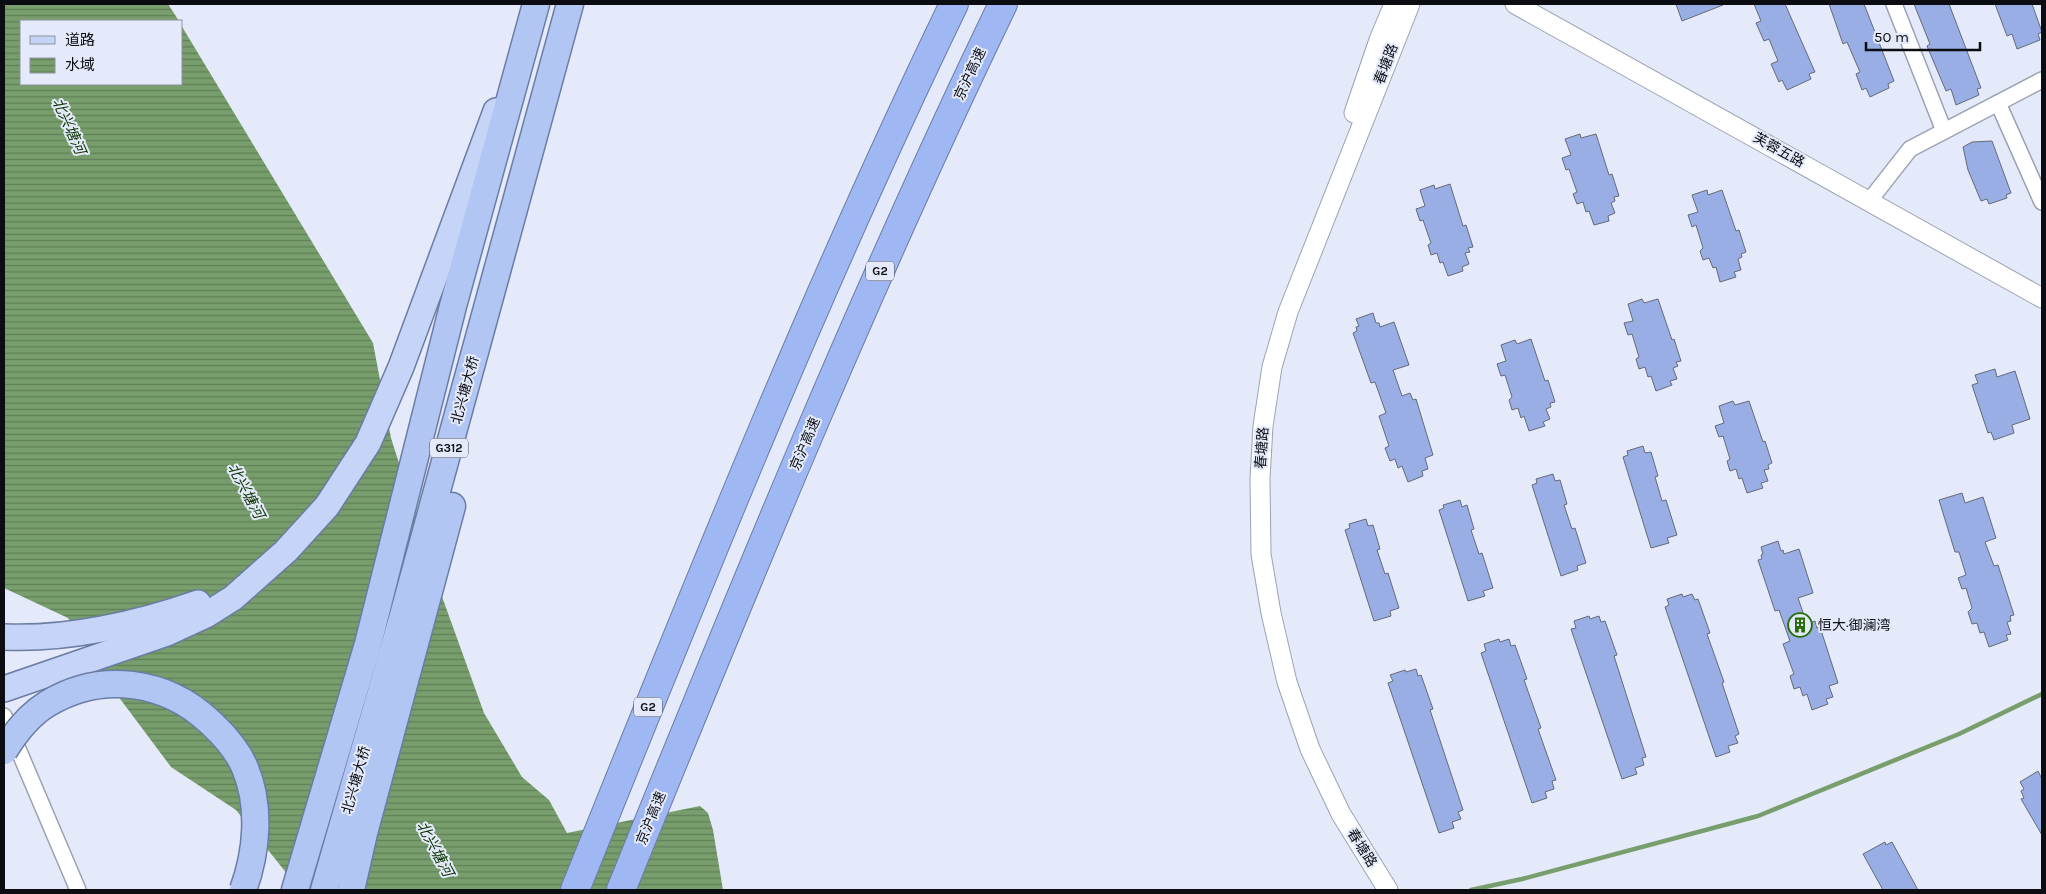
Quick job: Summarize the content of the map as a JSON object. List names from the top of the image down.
{
  "streets": {
    "highway": [
      "京沪高速",
      "G2",
      "北兴塘大桥",
      "G312"
    ],
    "street": ["春塘路", "芙蓉五路"]
  },
  "water": ["北兴塘河"],
  "places": {
    "building": ["恒大·御澜湾"]
  },
  "legend": ["道路", "水域"],
  "scale_bar": "50 m"
}
